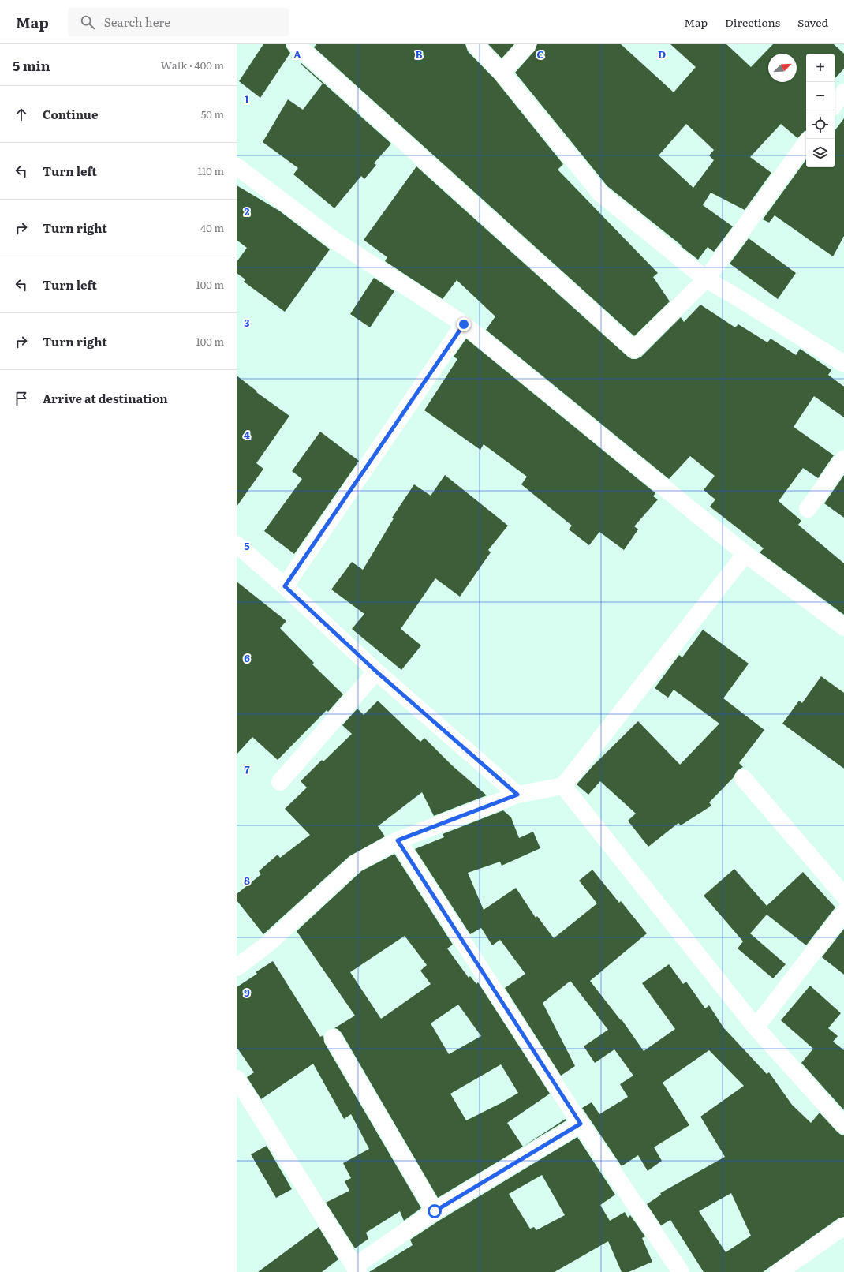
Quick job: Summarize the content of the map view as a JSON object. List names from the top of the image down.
{
  "north": "top right",
  "page": {
    "header": "Map",
    "search": "Search here",
    "nav": ["Map", "Directions", "Saved"],
    "heading": ["5 min", "Walk · 400 m"],
    "map_buttons": ["+", "−"],
    "list": [
      ["Continue", "50 m"],
      ["Turn left", "110 m"],
      ["Turn right", "40 m"],
      ["Turn left", "100 m"],
      ["Turn right", "100 m"],
      "Arrive at destination"
    ]
  },
  "grid": {
    "columns": [
      "A",
      "B",
      "C",
      "D"
    ],
    "rows": [
      "1",
      "2",
      "3",
      "4",
      "5",
      "6",
      "7",
      "8",
      "9"
    ]
  }
}
